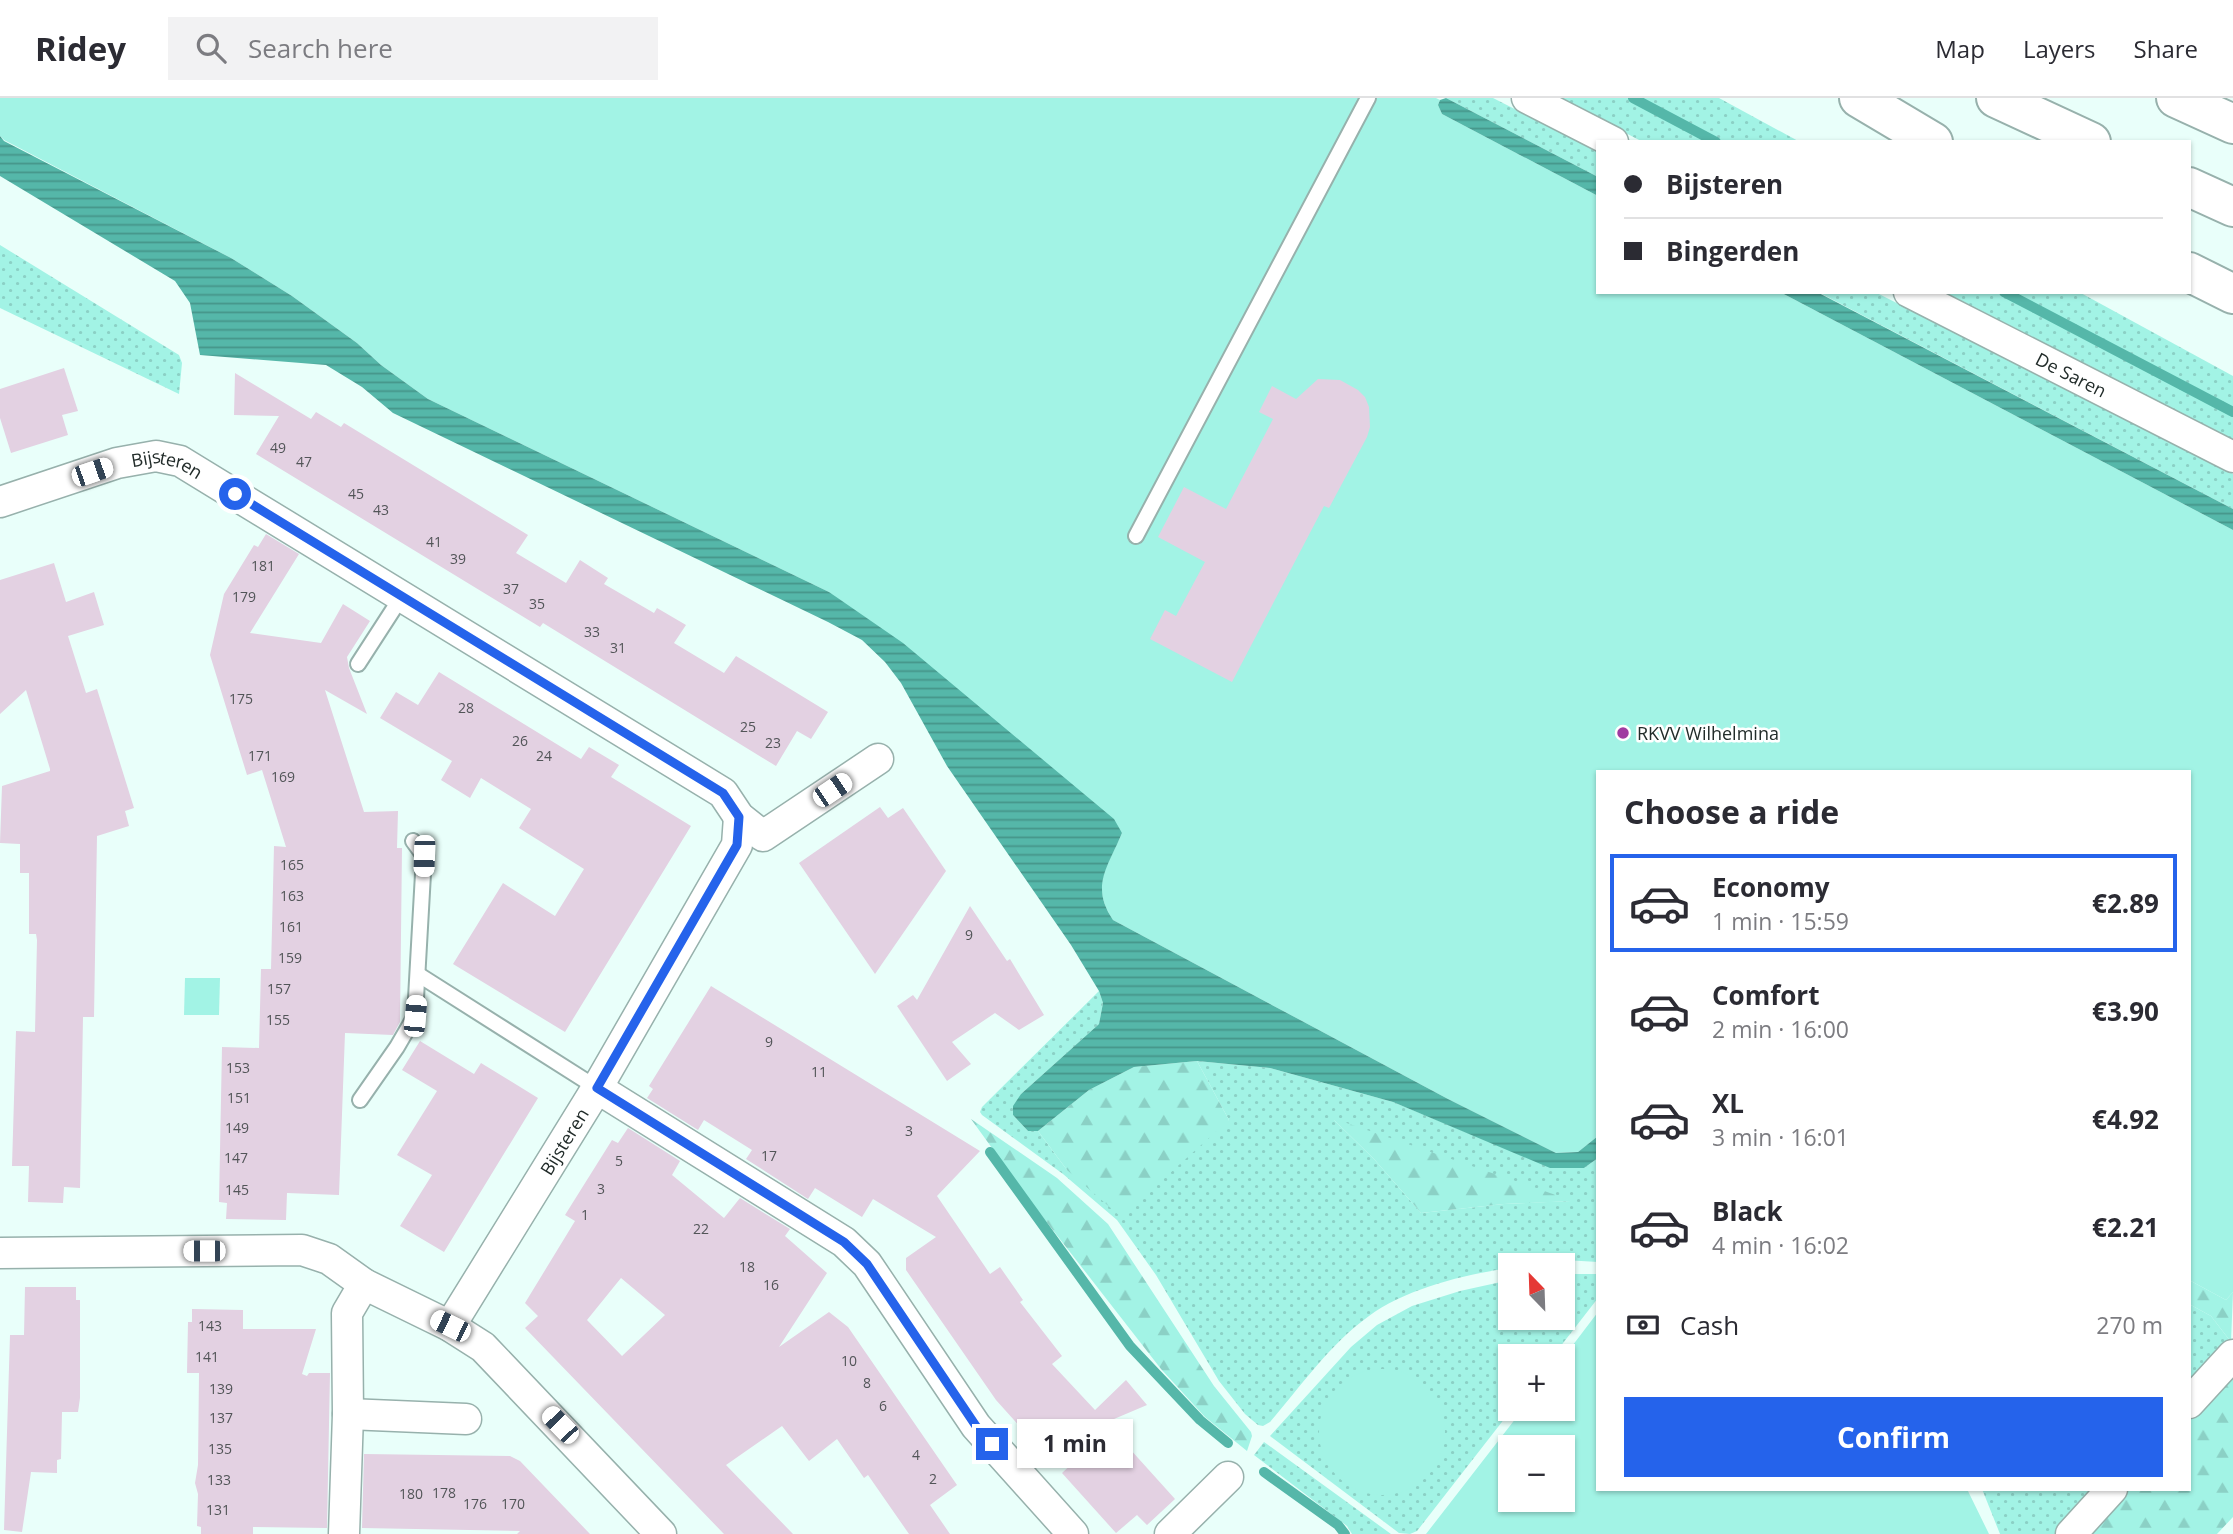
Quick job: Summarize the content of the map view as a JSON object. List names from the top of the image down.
{
  "streets": {
    "street": ["De Saren", "Bijsteren"]
  },
  "places": ["RKVV Wilhelmina"],
  "house_numbers": [
    "49",
    "47",
    "45",
    "43",
    "41",
    "39",
    "181",
    "37",
    "179",
    "35",
    "33",
    "31",
    "175",
    "28",
    "25",
    "26",
    "23",
    "171",
    "24",
    "169",
    "165",
    "163",
    "161",
    "9",
    "159",
    "157",
    "155",
    "9",
    "153",
    "11",
    "151",
    "149",
    "3",
    "17",
    "147",
    "5",
    "3",
    "145",
    "1",
    "22",
    "18",
    "16",
    "143",
    "141",
    "10",
    "8",
    "139",
    "6",
    "137",
    "135",
    "4",
    "2",
    "133",
    "178",
    "180",
    "176",
    "170",
    "131"
  ],
  "north": "top left",
  "page": {
    "header": "Ridey",
    "search": "Search here",
    "nav": ["Map", "Layers", "Share"],
    "banner": ["Bijsteren", "Bingerden"],
    "heading": "Choose a ride",
    "list": [
      {
        "name": "Economy",
        "note": "1 min · 15:59",
        "value": "€2.89"
      },
      {
        "name": "Comfort",
        "note": "2 min · 16:00",
        "value": "€3.90"
      },
      {
        "name": "XL",
        "note": "3 min · 16:01",
        "value": "€4.92"
      },
      {
        "name": "Black",
        "note": "4 min · 16:02",
        "value": "€2.21"
      }
    ],
    "map_buttons": ["+", "−"],
    "pay": ["Cash", "270 m"],
    "buttons": "Confirm",
    "bubble": "1 min"
  }
}
